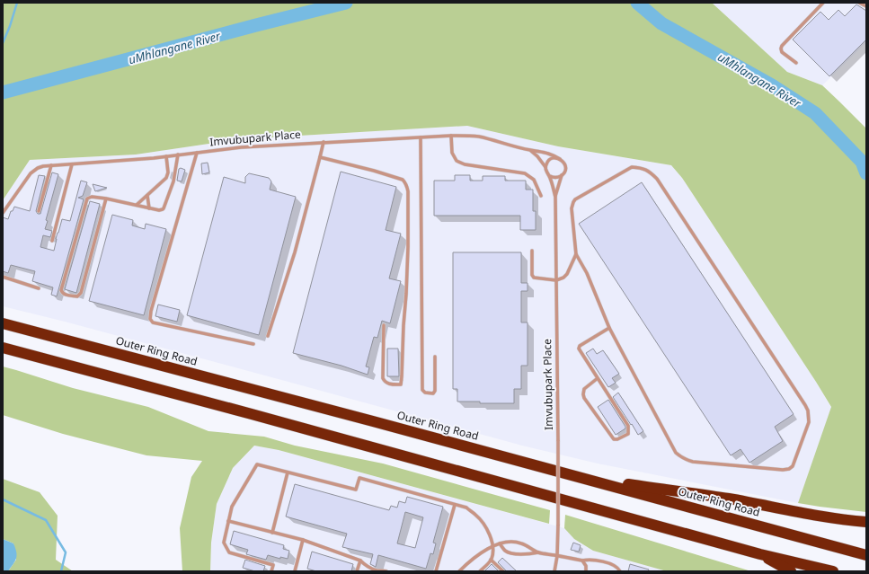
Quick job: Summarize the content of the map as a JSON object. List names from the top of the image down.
{
  "streets": {
    "highway": ["Outer Ring Road"],
    "lane": ["Imvubupark Place"]
  },
  "water": ["uMhlangane River"]
}
